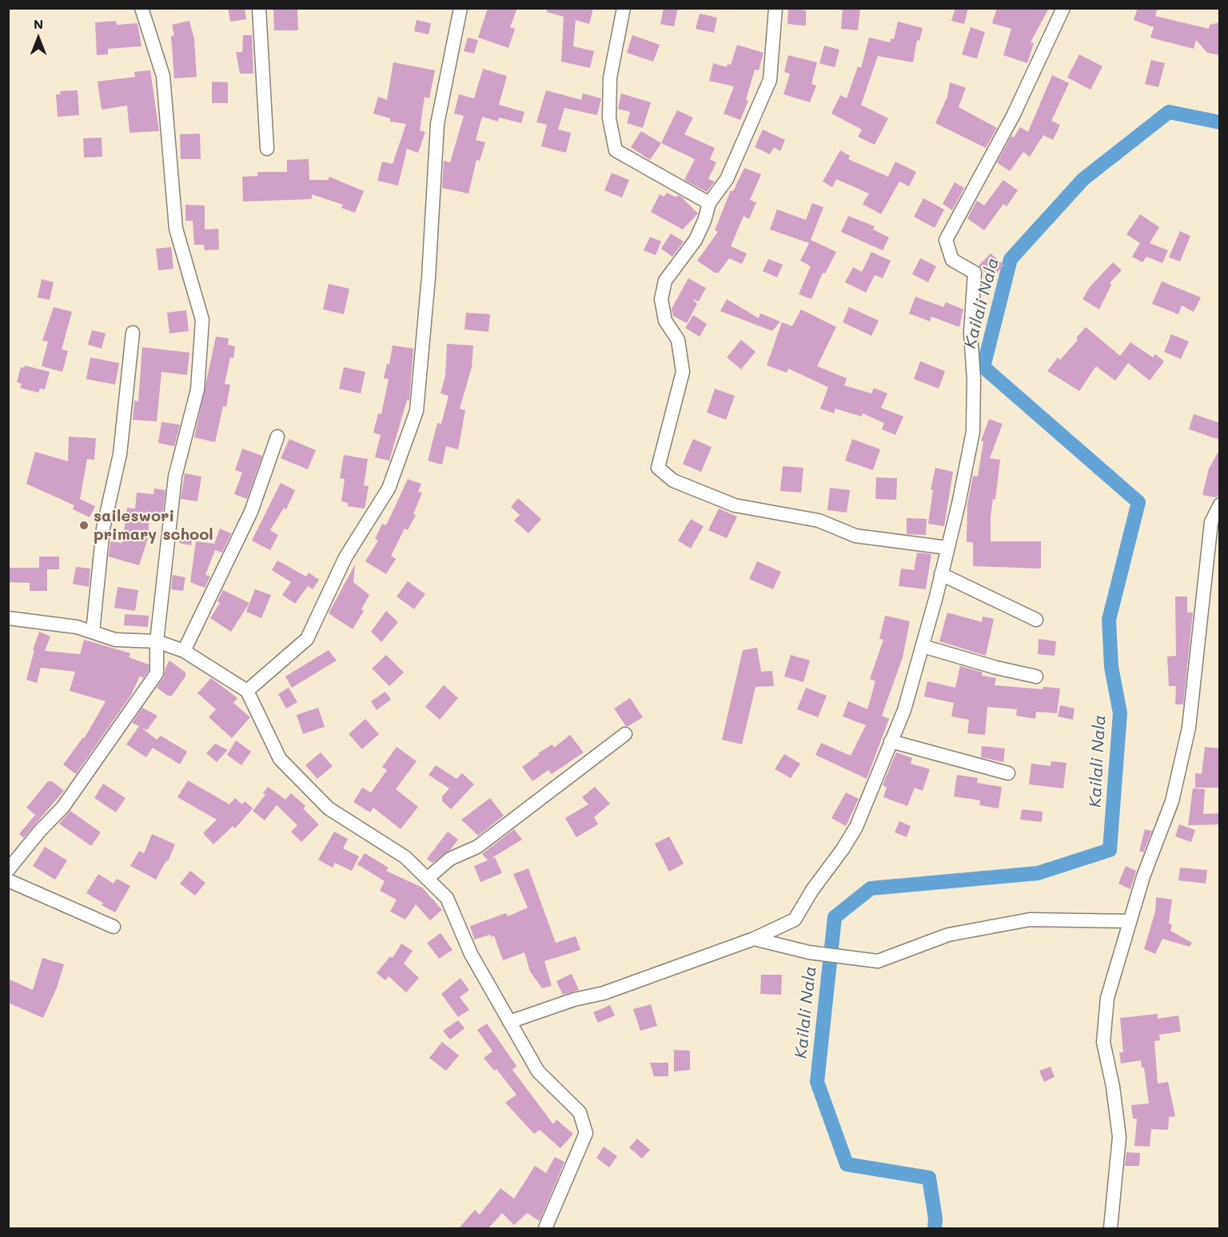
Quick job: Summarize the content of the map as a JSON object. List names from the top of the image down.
{
  "water": ["Kailali Nala"],
  "places": ["saileswori primary school"],
  "north": "top"
}
